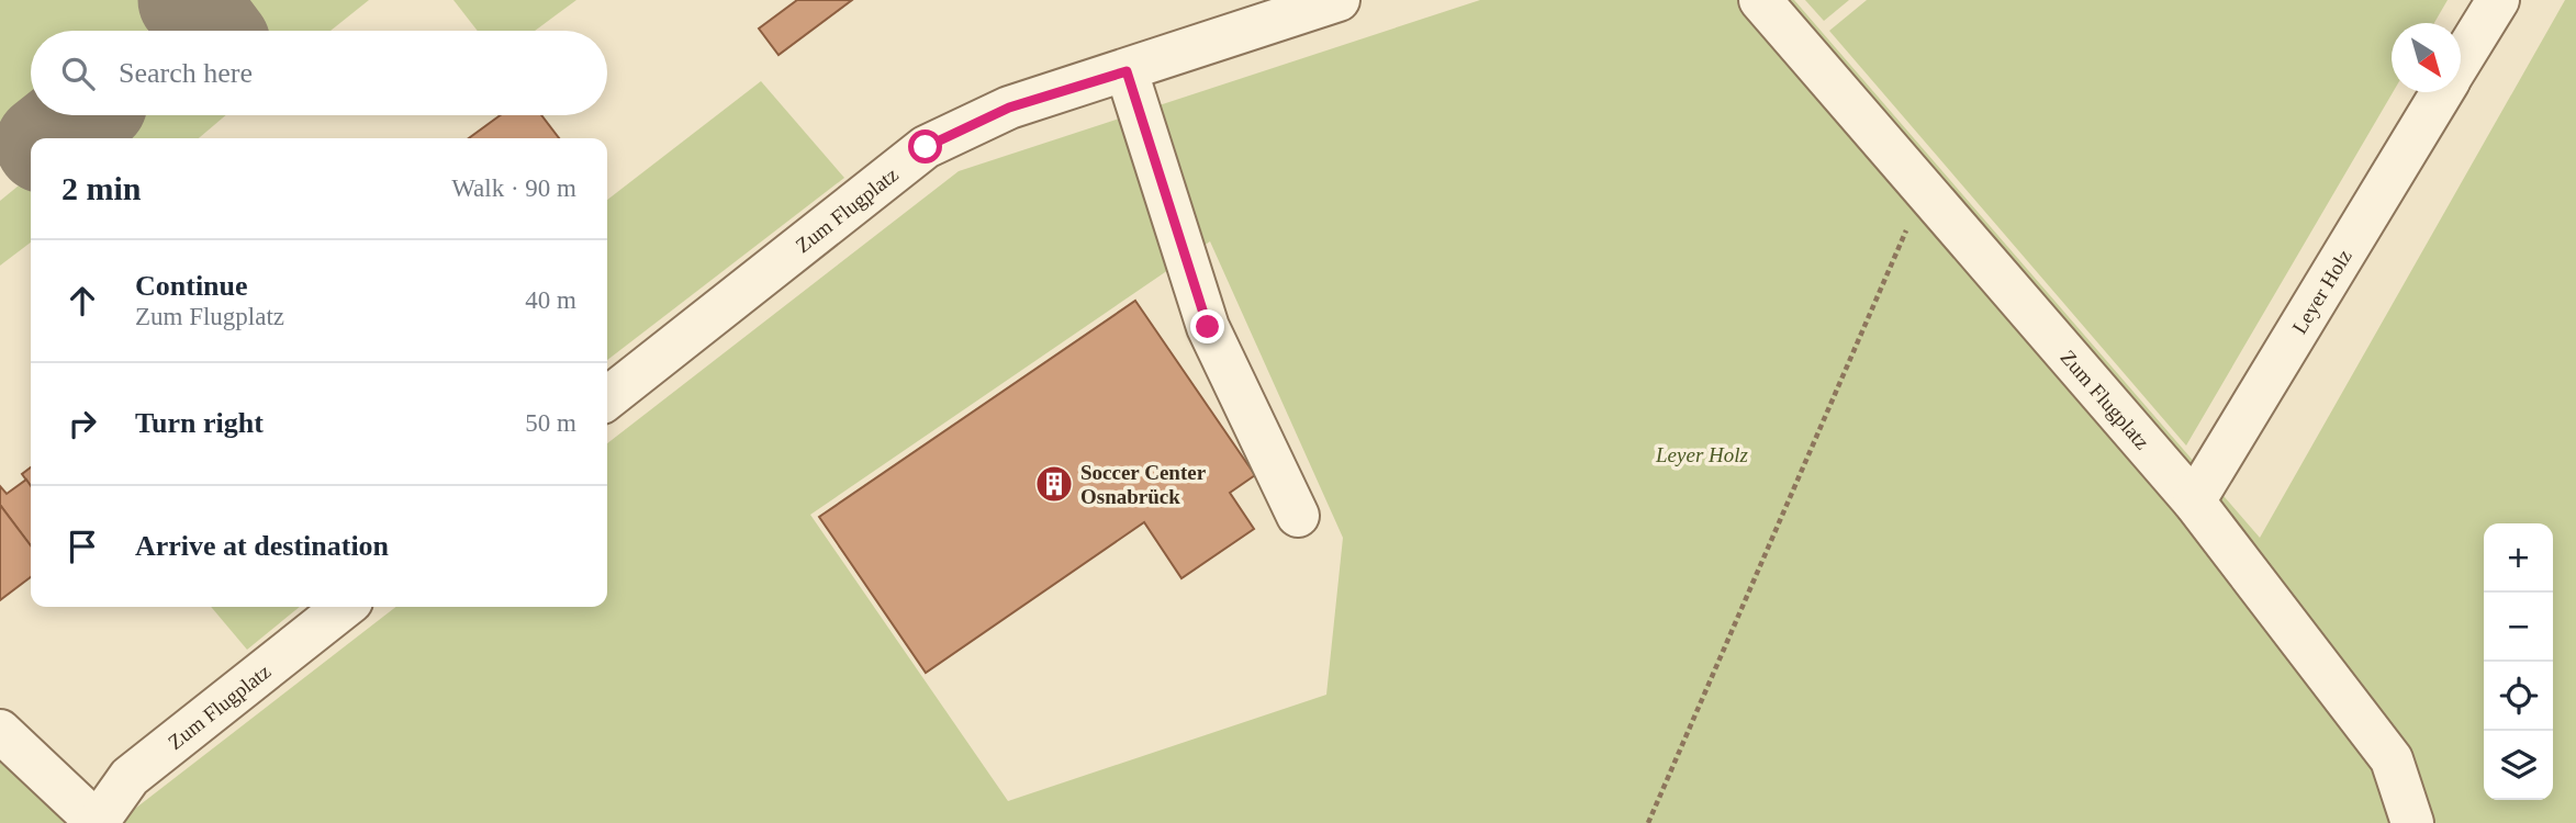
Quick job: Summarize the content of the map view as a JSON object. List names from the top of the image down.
{
  "streets": {
    "street": ["Zum Flugplatz", "Leyer Holz"]
  },
  "crossings": [
    ["Zum Flugplatz", "Leyer Holz"]
  ],
  "parks": ["Leyer Holz"],
  "places": {
    "building": ["Soccer Center Osnabrück"]
  },
  "north": "bottom right",
  "page": {
    "search": "Search here",
    "heading": ["2 min", "Walk · 90 m"],
    "list": [
      ["Continue", "Zum Flugplatz", "40 m"],
      ["Turn right", "50 m"],
      "Arrive at destination"
    ],
    "map_buttons": ["+", "−"]
  }
}
